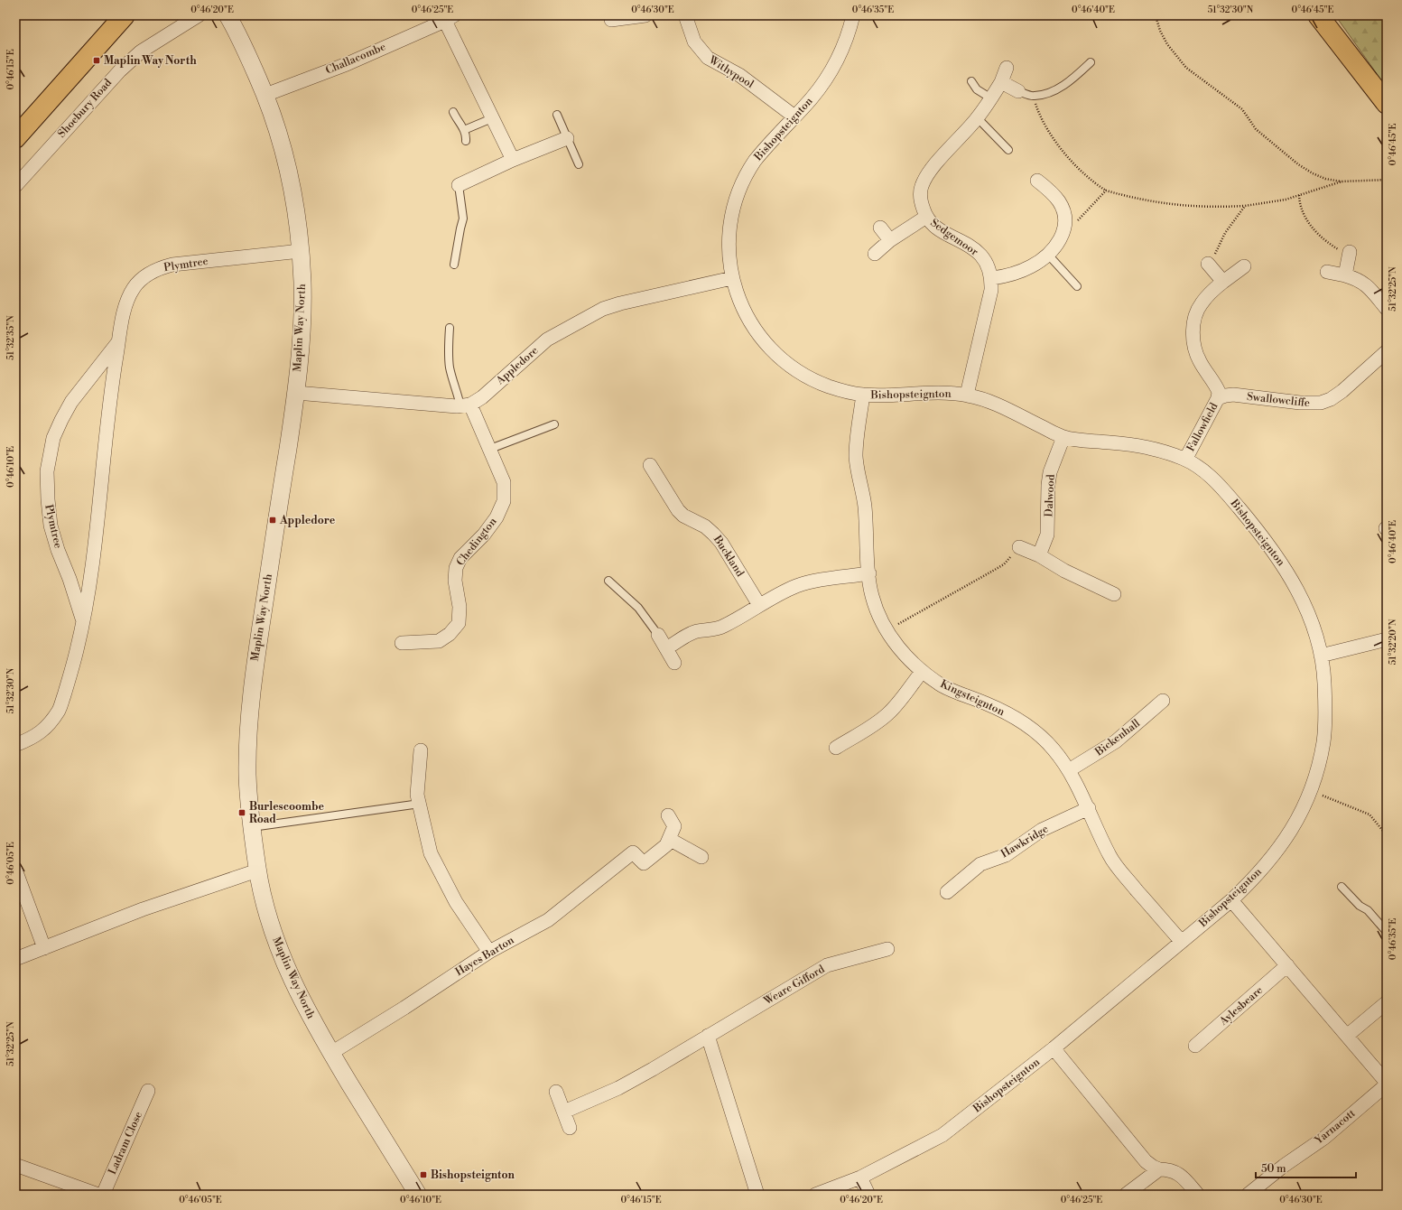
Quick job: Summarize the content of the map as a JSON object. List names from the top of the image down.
{
  "streets": {
    "street": [
      "Challacombe",
      "Withypool",
      "Shoebury Road",
      "Bishopsteignton",
      "Sedgemoor",
      "Plymtree",
      "Maplin Way North",
      "Appledore",
      "Swallowcliffe",
      "Fallowfield",
      "Dalwood",
      "Chedington",
      "Buckland",
      "Kingsteignton",
      "Bickenhall",
      "Hawkridge",
      "Hayes Barton",
      "Weare Gifford",
      "Aylesbeare",
      "Yarnacott",
      "Ladram Close"
    ]
  },
  "crossings": [
    ["Challacombe", "Maplin Way North"],
    ["Withypool", "Bishopsteignton"],
    ["Bishopsteignton", "Appledore"],
    ["Bishopsteignton", "Fallowfield"],
    ["Bishopsteignton", "Dalwood"],
    ["Bishopsteignton", "Kingsteignton"],
    ["Plymtree", "Maplin Way North"],
    ["Maplin Way North", "Hayes Barton"],
    ["Appledore", "Chedington"],
    ["Swallowcliffe", "Fallowfield"],
    ["Kingsteignton", "Bickenhall"],
    ["Kingsteignton", "Hawkridge"]
  ],
  "places": {
    "transit": [
      "Maplin Way North",
      "Appledore",
      "Burlescoombe Road",
      "Bishopsteignton"
    ]
  },
  "scale_bar": "50 m",
  "coordinates": [
    "0°46'20\"E",
    "0°46'25\"E",
    "0°46'30\"E",
    "0°46'35\"E",
    "0°46'40\"E",
    "51°32'30\"N",
    "0°46'45\"E",
    "0°46'15\"E",
    "51°32'25\"N",
    "51°32'35\"N",
    "0°46'10\"E",
    "51°32'20\"N",
    "0°46'05\"E"
  ]
}
